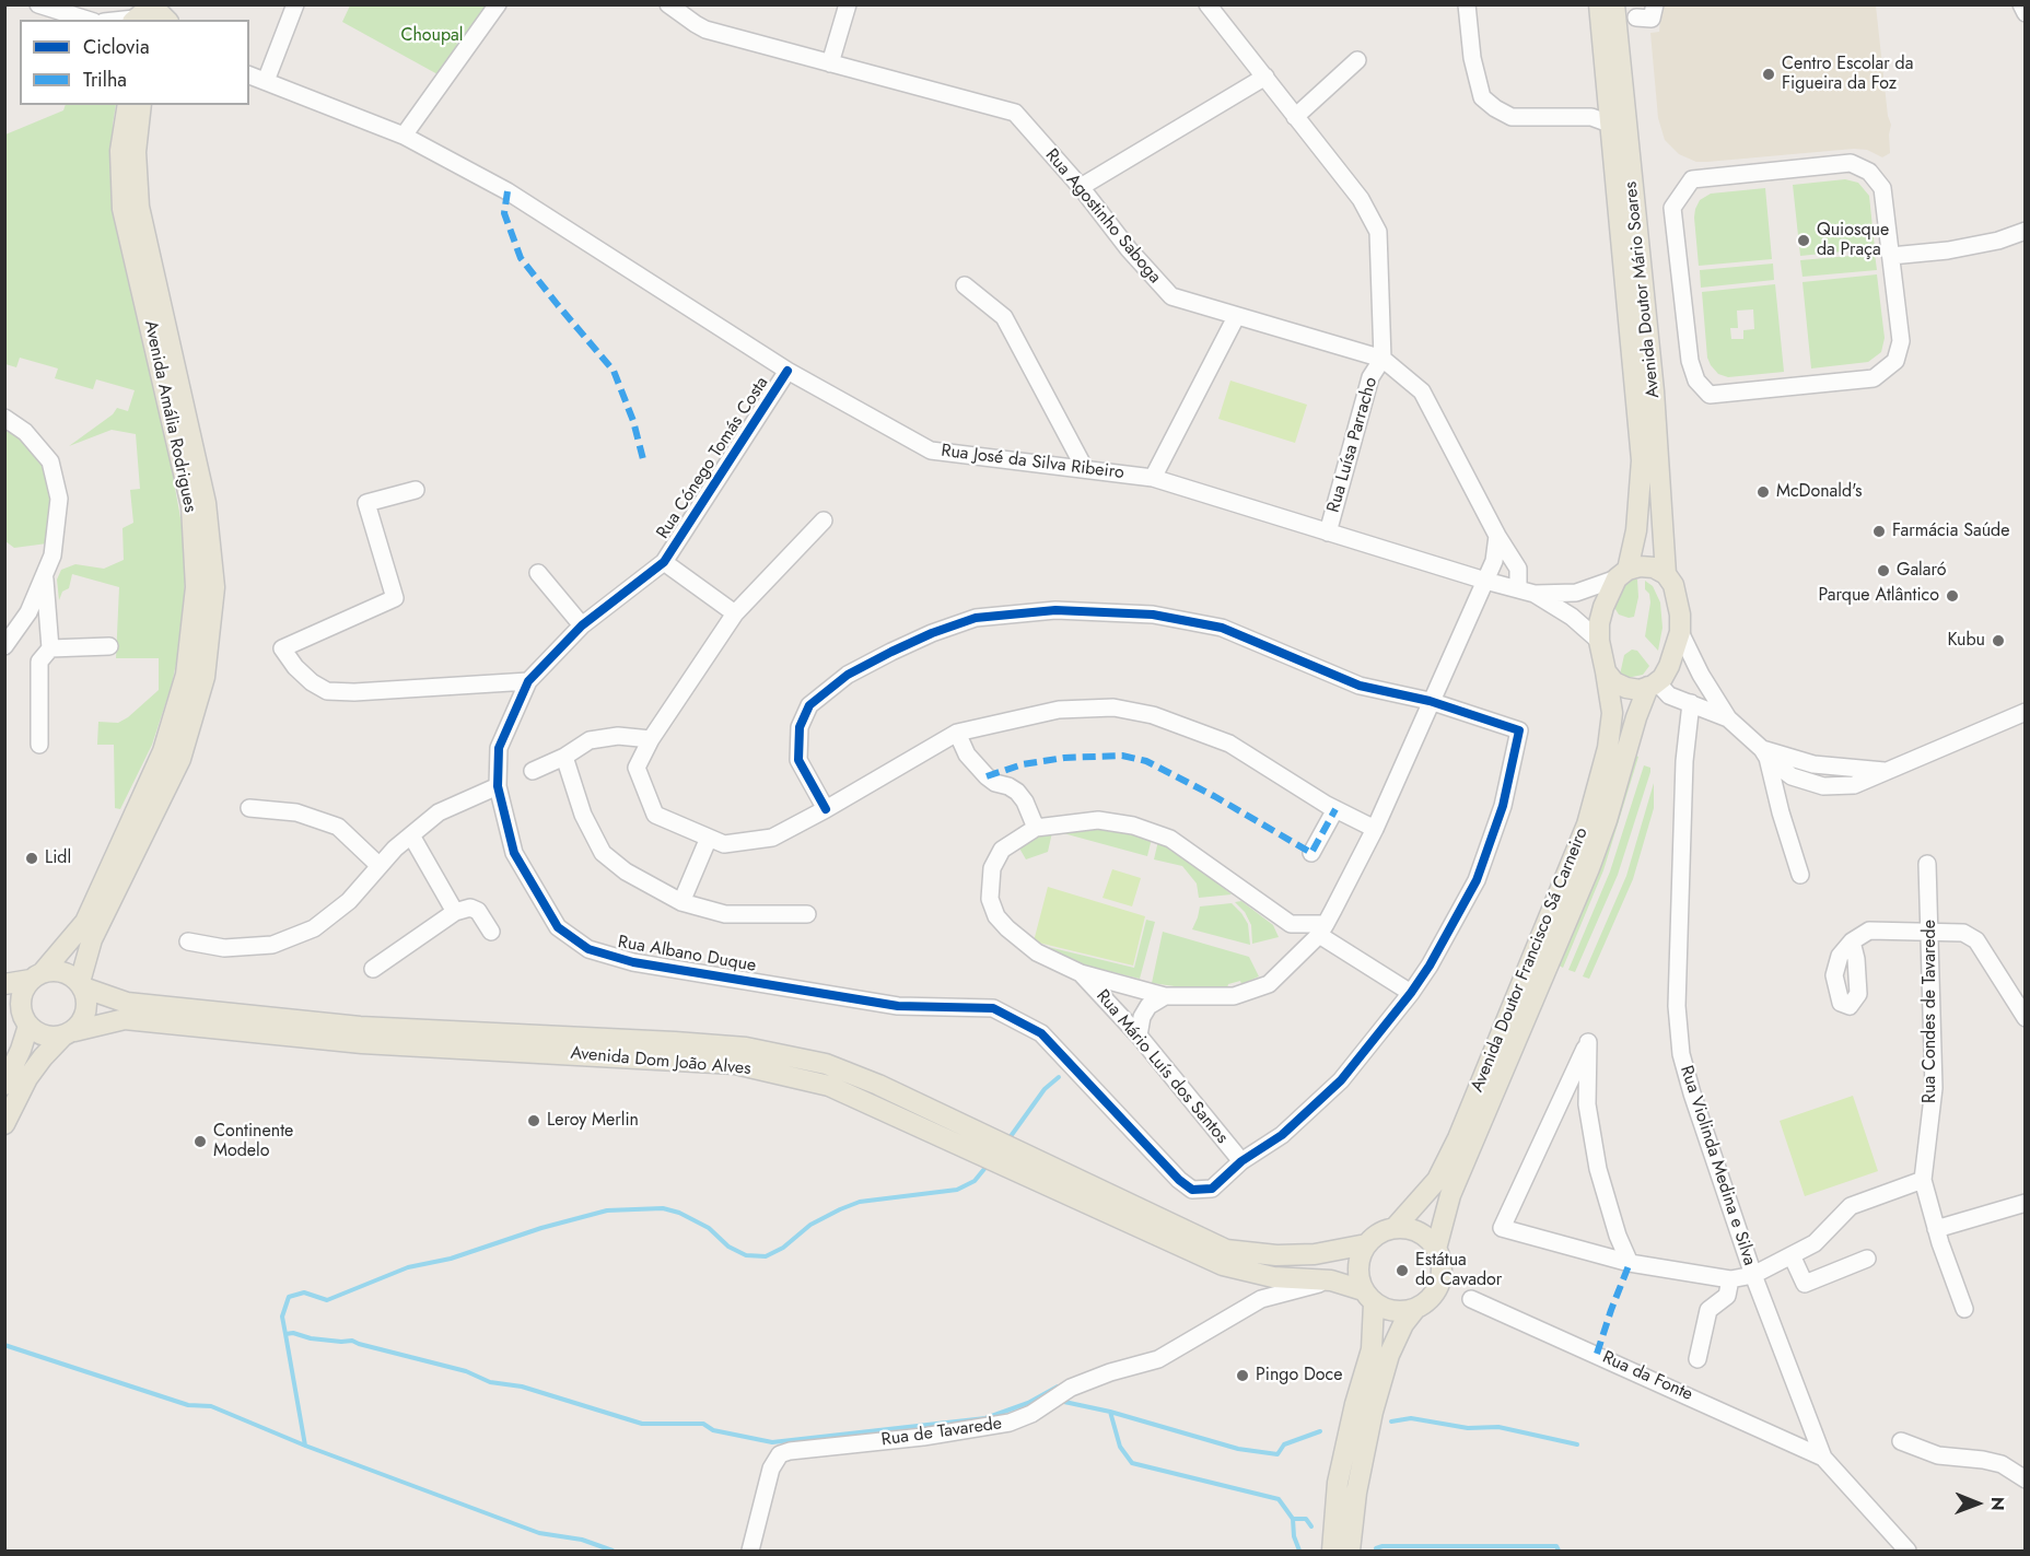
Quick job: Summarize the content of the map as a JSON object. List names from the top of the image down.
{
  "streets": {
    "main road": [
      "Avenida Doutor Mário Soares",
      "Avenida Amália Rodrigues",
      "Avenida Doutor Francisco Sá Carneiro",
      "Avenida Dom João Alves"
    ],
    "street": [
      "Rua Agostinho Saboga",
      "Rua Luísa Parracho",
      "Rua Cónego Tomás Costa",
      "Rua José da Silva Ribeiro",
      "Rua Albano Duque",
      "Rua Condes de Tavarede",
      "Rua Mário Luís dos Santos",
      "Rua Violinda Medina e Silva",
      "Rua da Fonte",
      "Rua de Tavarede"
    ]
  },
  "crossings": [
    ["Rua Agostinho Saboga", "Rua Luísa Parracho"],
    ["Rua Agostinho Saboga", "Rua José da Silva Ribeiro"],
    ["Avenida Doutor Mário Soares", "Rua José da Silva Ribeiro"],
    ["Avenida Doutor Mário Soares", "Avenida Doutor Francisco Sá Carneiro"],
    ["Avenida Amália Rodrigues", "Avenida Dom João Alves"],
    ["Rua Luísa Parracho", "Rua José da Silva Ribeiro"],
    ["Rua Cónego Tomás Costa", "Rua José da Silva Ribeiro"],
    ["Rua Cónego Tomás Costa", "Rua Albano Duque"],
    ["Rua José da Silva Ribeiro", "Avenida Doutor Francisco Sá Carneiro"],
    ["Rua Albano Duque", "Rua Mário Luís dos Santos"],
    ["Avenida Doutor Francisco Sá Carneiro", "Avenida Dom João Alves"],
    ["Avenida Dom João Alves", "Rua de Tavarede"],
    ["Rua Violinda Medina e Silva", "Rua da Fonte"]
  ],
  "parks": ["Choupal"],
  "places": [
    "Centro Escolar da Figueira da Foz",
    "Quiosque da Praça",
    "McDonald's",
    "Farmácia Saúde",
    "Galaró",
    "Parque Atlântico",
    "Kubu",
    "Lidl",
    "Leroy Merlin",
    "Continente Modelo",
    "Estátua do Cavador",
    "Pingo Doce"
  ],
  "legend": ["Ciclovia", "Trilha"],
  "north": "right"
}
